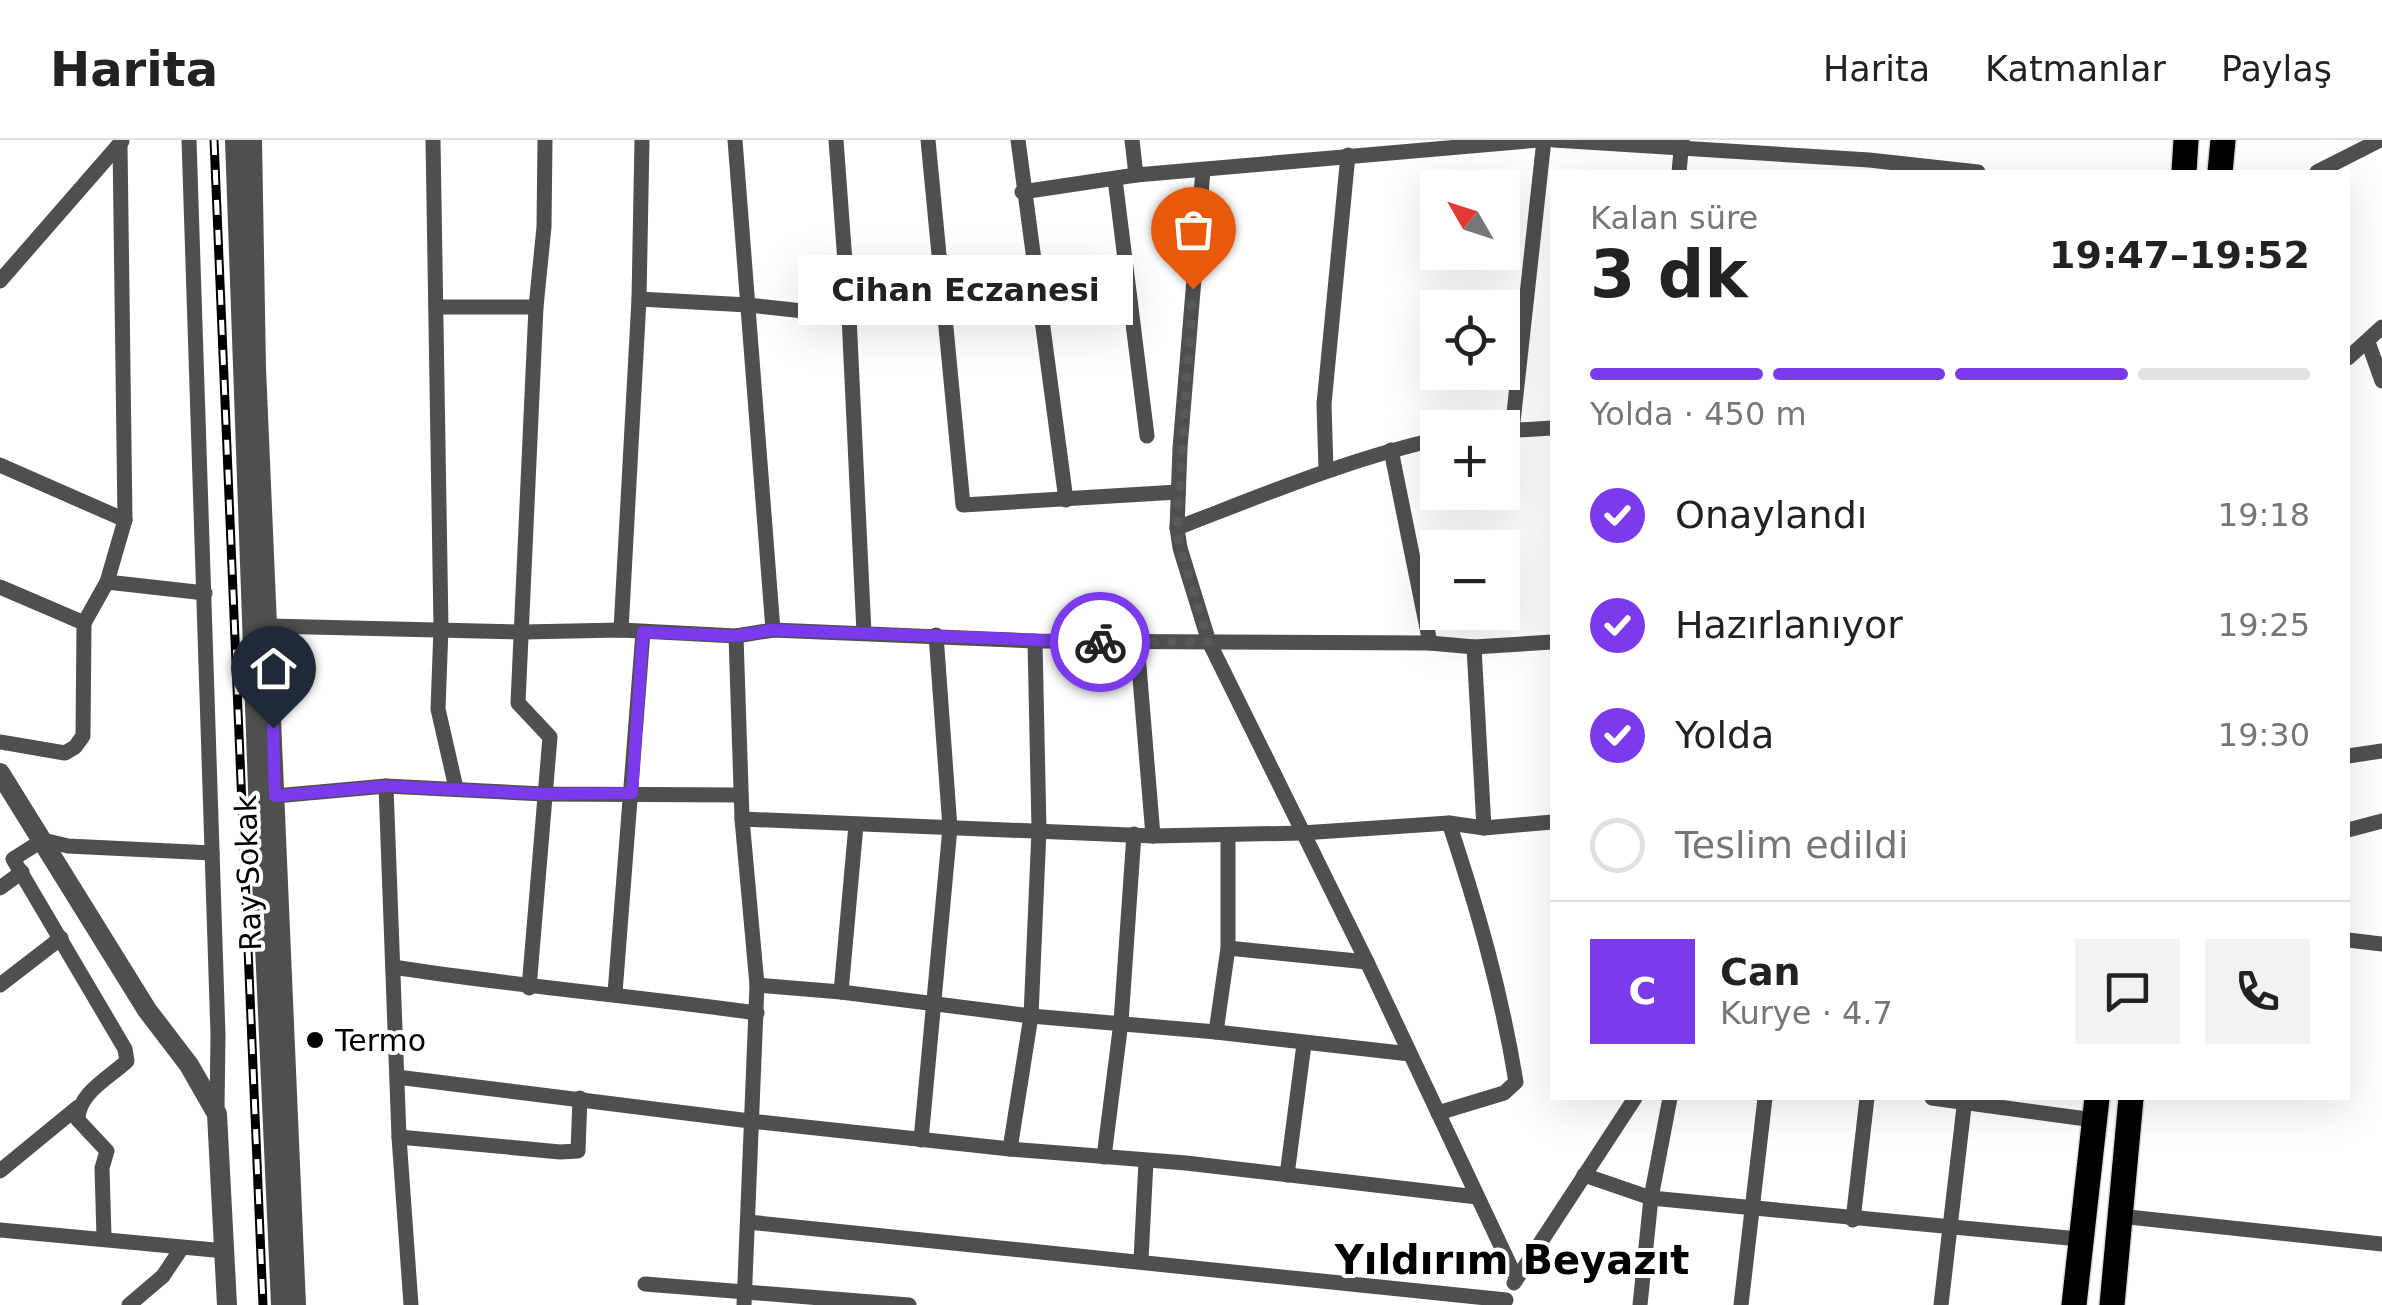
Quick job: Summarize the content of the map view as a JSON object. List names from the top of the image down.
{
  "streets": {
    "street": ["Ray Sokak"]
  },
  "districts": ["Yıldırım Beyazıt"],
  "places": ["Cihan Eczanesi", "Termo"],
  "north": "top left",
  "page": {
    "header": "Harita",
    "nav": ["Harita", "Katmanlar", "Paylaş"],
    "map_buttons": ["+", "−"],
    "heading": ["3 dk", "Kalan süre", "19:47–19:52"],
    "panel": ["Can", "Kurye · 4.7"],
    "bubble": "Cihan Eczanesi",
    "bar": "Yolda · 450 m",
    "list": [
      ["Onaylandı", "19:18"],
      ["Hazırlanıyor", "19:25"],
      ["Yolda", "19:30"],
      "Teslim edildi"
    ],
    "round": "C"
  }
}
